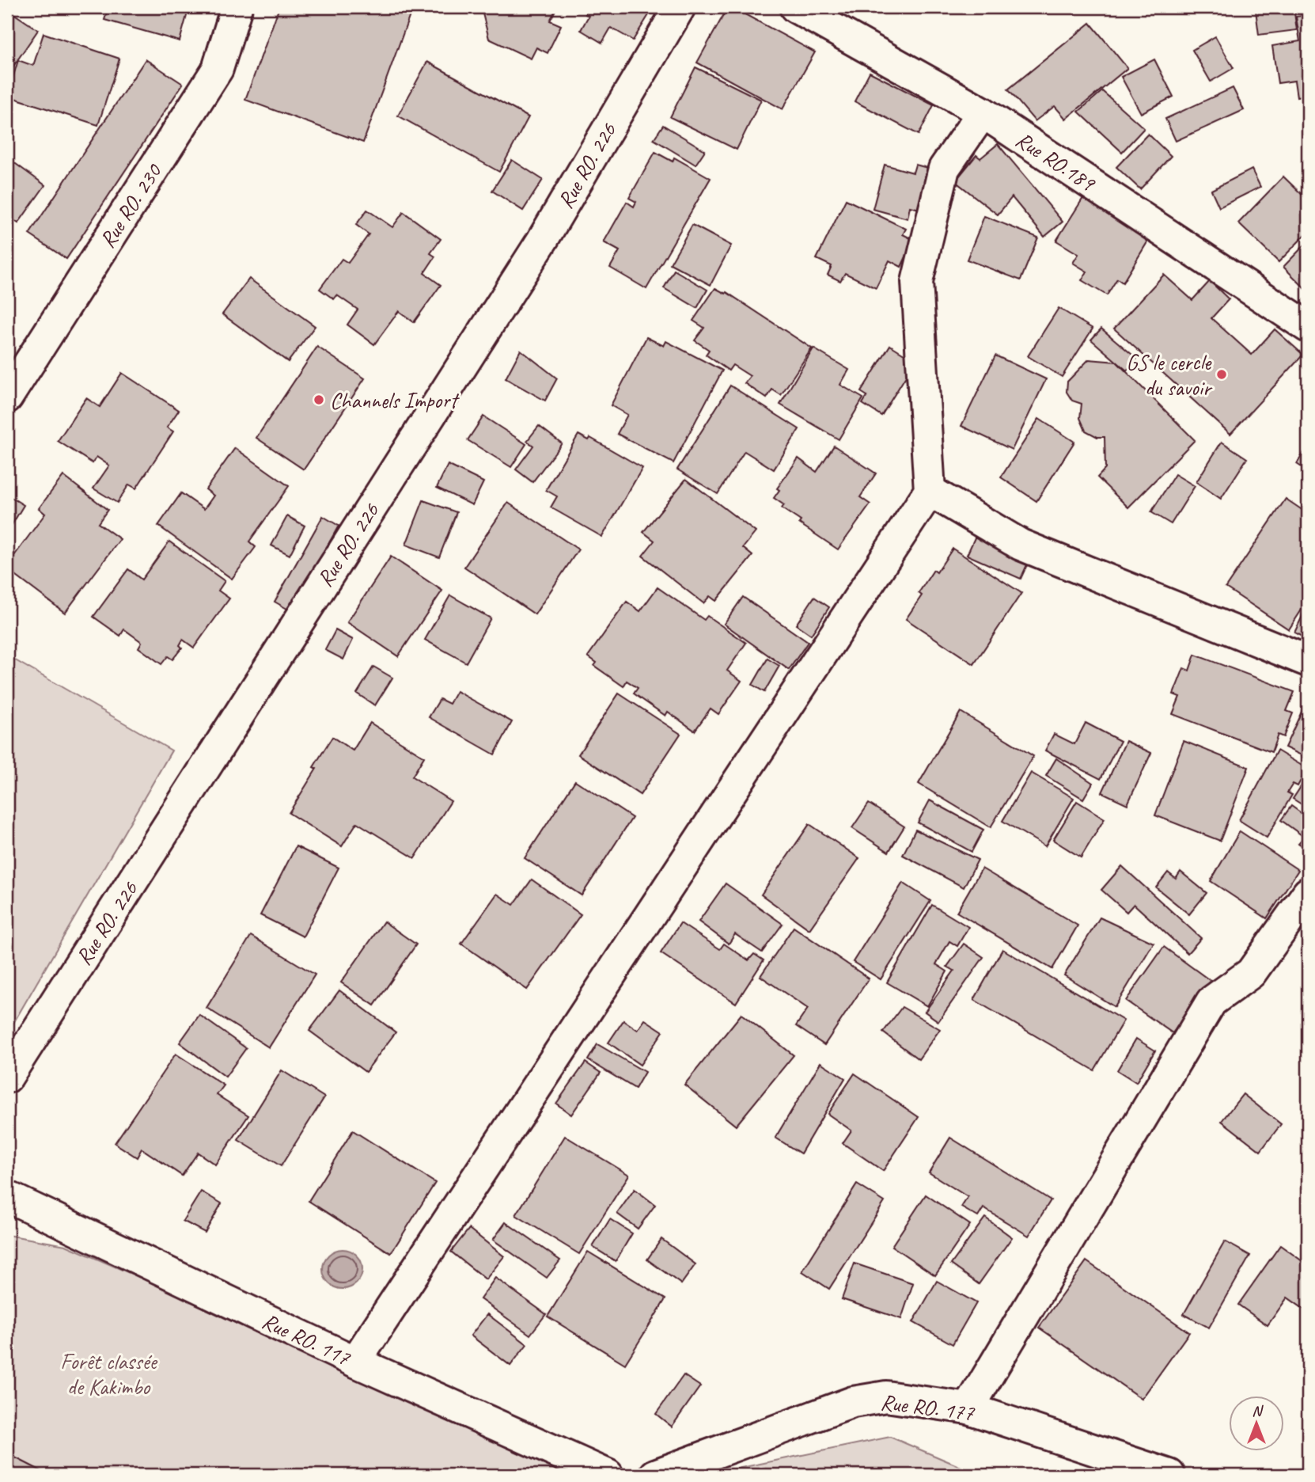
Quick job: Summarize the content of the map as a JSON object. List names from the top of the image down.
{
  "streets": {
    "street": [
      "Rue RO.189",
      "Rue RO. 226",
      "Rue RO. 230",
      "Rue RO. 117",
      "Rue RO. 177"
    ]
  },
  "parks": ["Forêt classée de Kakimbo"],
  "places": ["GS le cercle du savoir", "Channels Import"],
  "north": "top"
}
